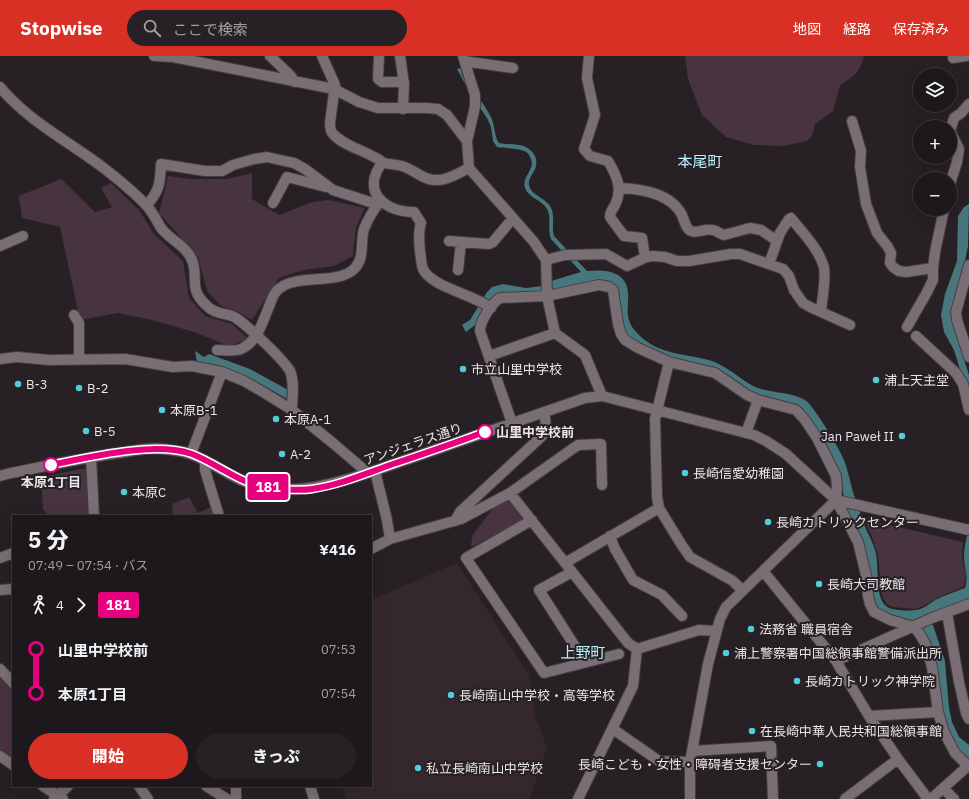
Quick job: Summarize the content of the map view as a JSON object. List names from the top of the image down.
{
  "streets": {
    "street": ["アンジェラス通り"]
  },
  "districts": ["本尾町", "上野町"],
  "places": [
    "市立山里中学校",
    "浦上天主堂",
    "B-3",
    "B-2",
    "本原B-1",
    "本原A-1",
    "B-5",
    "山里中学校前",
    "Jan Paweł II",
    "A-2",
    "本原1丁目",
    "長崎信愛幼稚園",
    "本原C",
    "長崎カトリックセンター",
    "長崎大司教館",
    "法務省 職員宿舎",
    "浦上警察署中国総領事館警備派出所",
    "長崎カトリック神学院",
    "長崎南山中学校・高等学校",
    "在長崎中華人民共和国総領事館",
    "長崎こども・女性・障碍者支援センター",
    "私立長崎南山中学校"
  ],
  "lines": ["bus line 181"],
  "page": {
    "header": "Stopwise",
    "search": "ここで検索",
    "nav": ["地図", "経路", "保存済み"],
    "on_map": "181",
    "map_buttons": ["+", "−"],
    "heading": ["5 分", "07:49 – 07:54 · バス", "¥416"],
    "legs": ["4", "181"],
    "list": [
      {
        "name": "山里中学校前",
        "value": "07:53"
      },
      {
        "name": "本原1丁目",
        "value": "07:54"
      }
    ],
    "buttons": ["開始", "きっぷ"]
  }
}
